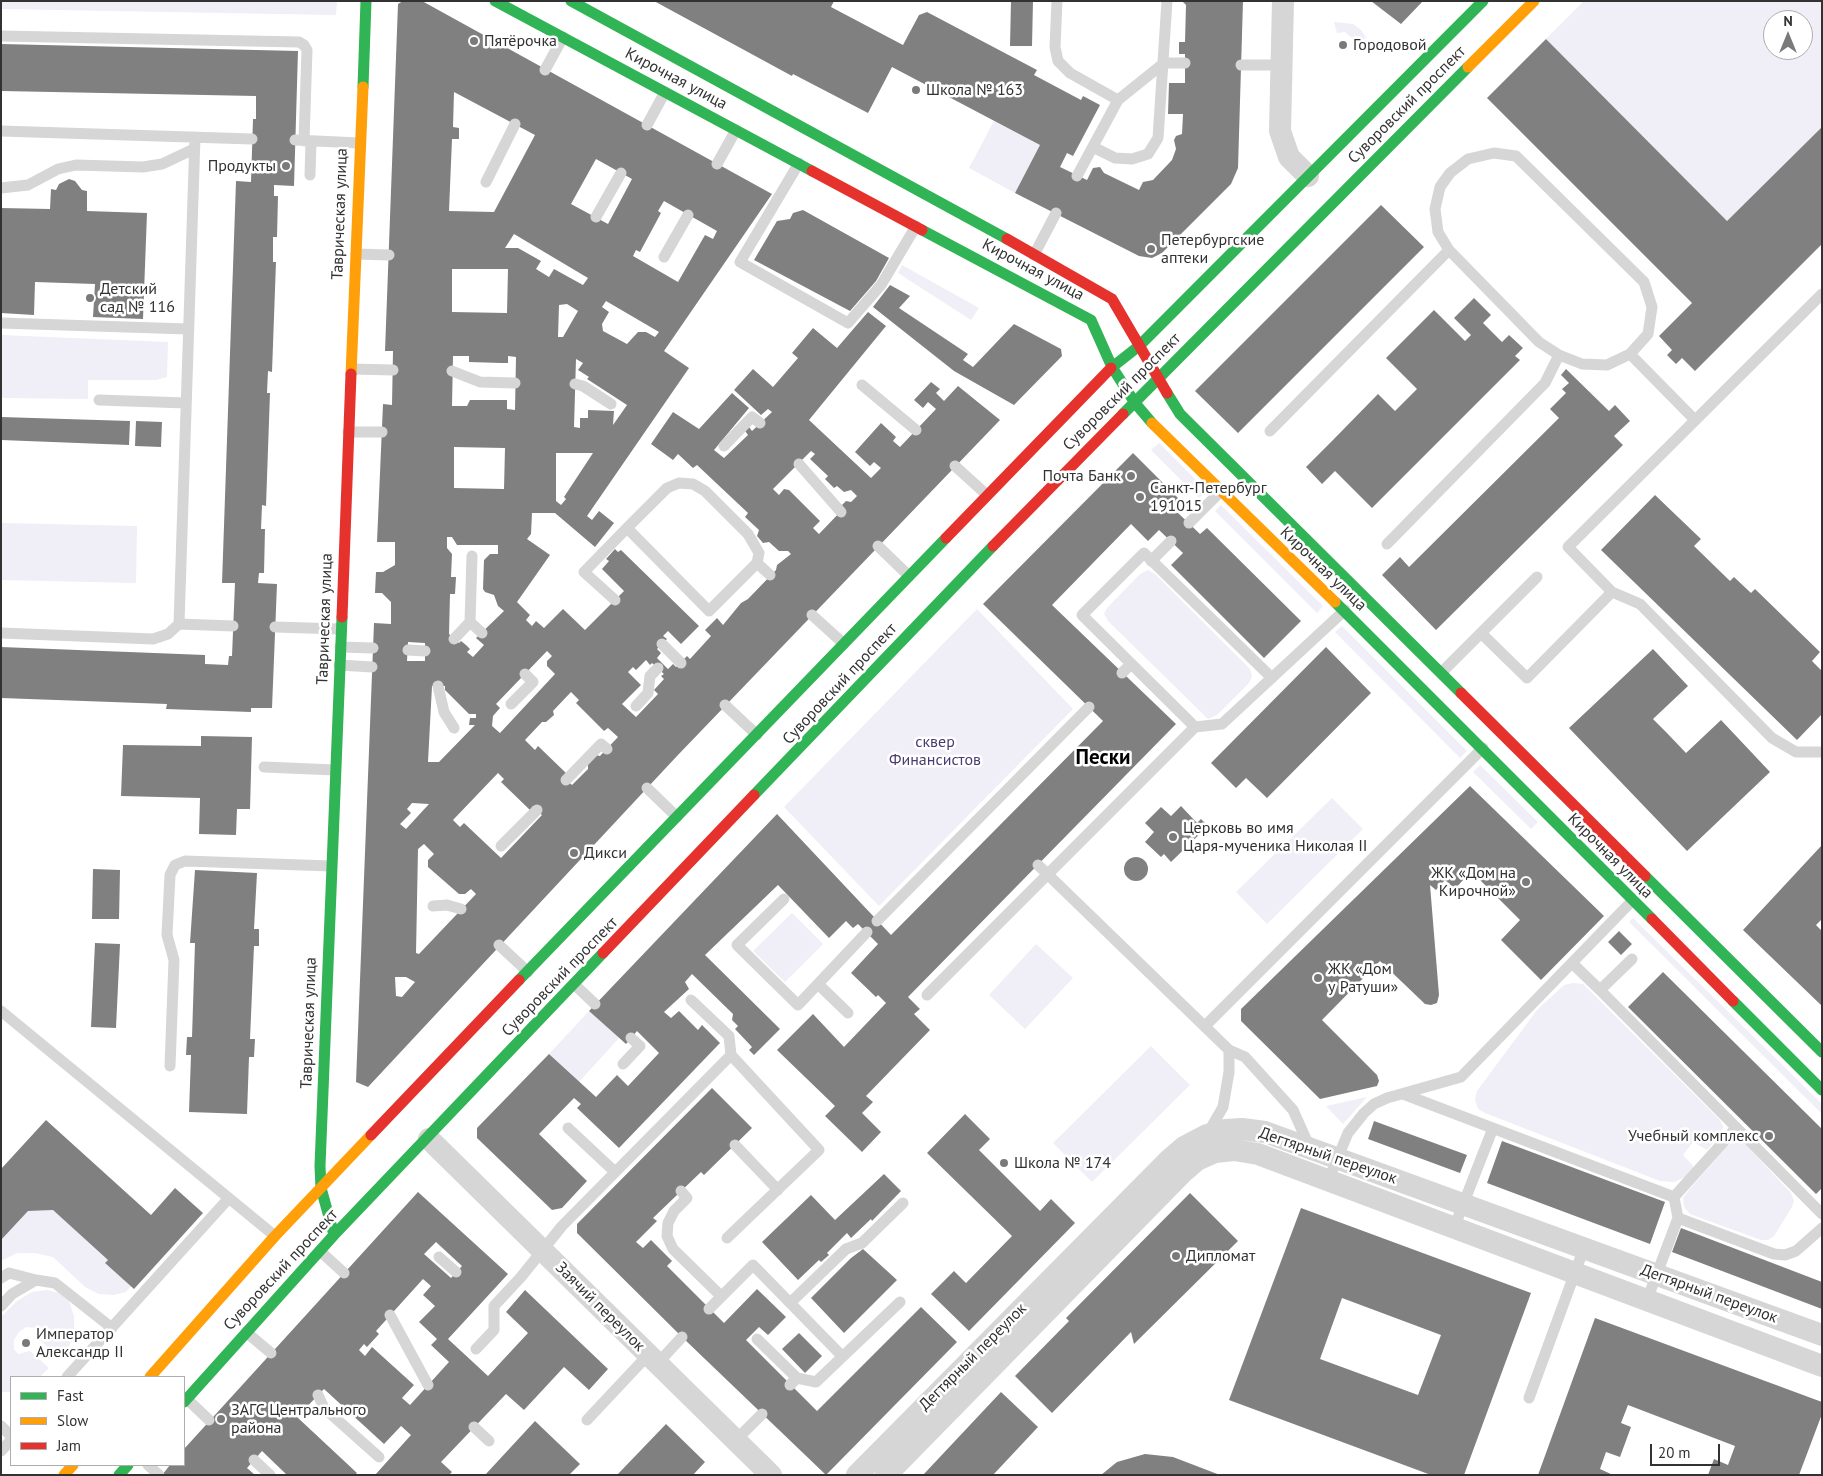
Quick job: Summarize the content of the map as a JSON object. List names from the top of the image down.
{
  "streets": {
    "main road": ["Кирочная улица", "Суворовский проспект", "Таврическая улица"],
    "street": ["Дегтярный переулок", "Заячий переулок"]
  },
  "crossings": [
    ["Кирочная улица", "Суворовский проспект"],
    ["Суворовский проспект", "Таврическая улица"],
    ["Суворовский проспект", "Заячий переулок"]
  ],
  "districts": ["Пески"],
  "parks": ["сквер Финансистов"],
  "places": [
    "Пятёрочка",
    "Городовой",
    "Школа № 163",
    "Продукты",
    "Петербургские аптеки",
    "Детский сад № 116",
    "Почта Банк",
    "Санкт-Петербург 191015",
    "Церковь во имя Царя-мученика Николая II",
    "Дикси",
    "ЖК «Дом на Кирочной»",
    "ЖК «Дом у Ратуши»",
    "Учебный комплекс",
    "Школа № 174",
    "Дипломат",
    "Император Александр II",
    "ЗАГС Центрального района"
  ],
  "legend": ["Fast", "Slow", "Jam"],
  "scale_bar": "20 m",
  "north": "top"
}
